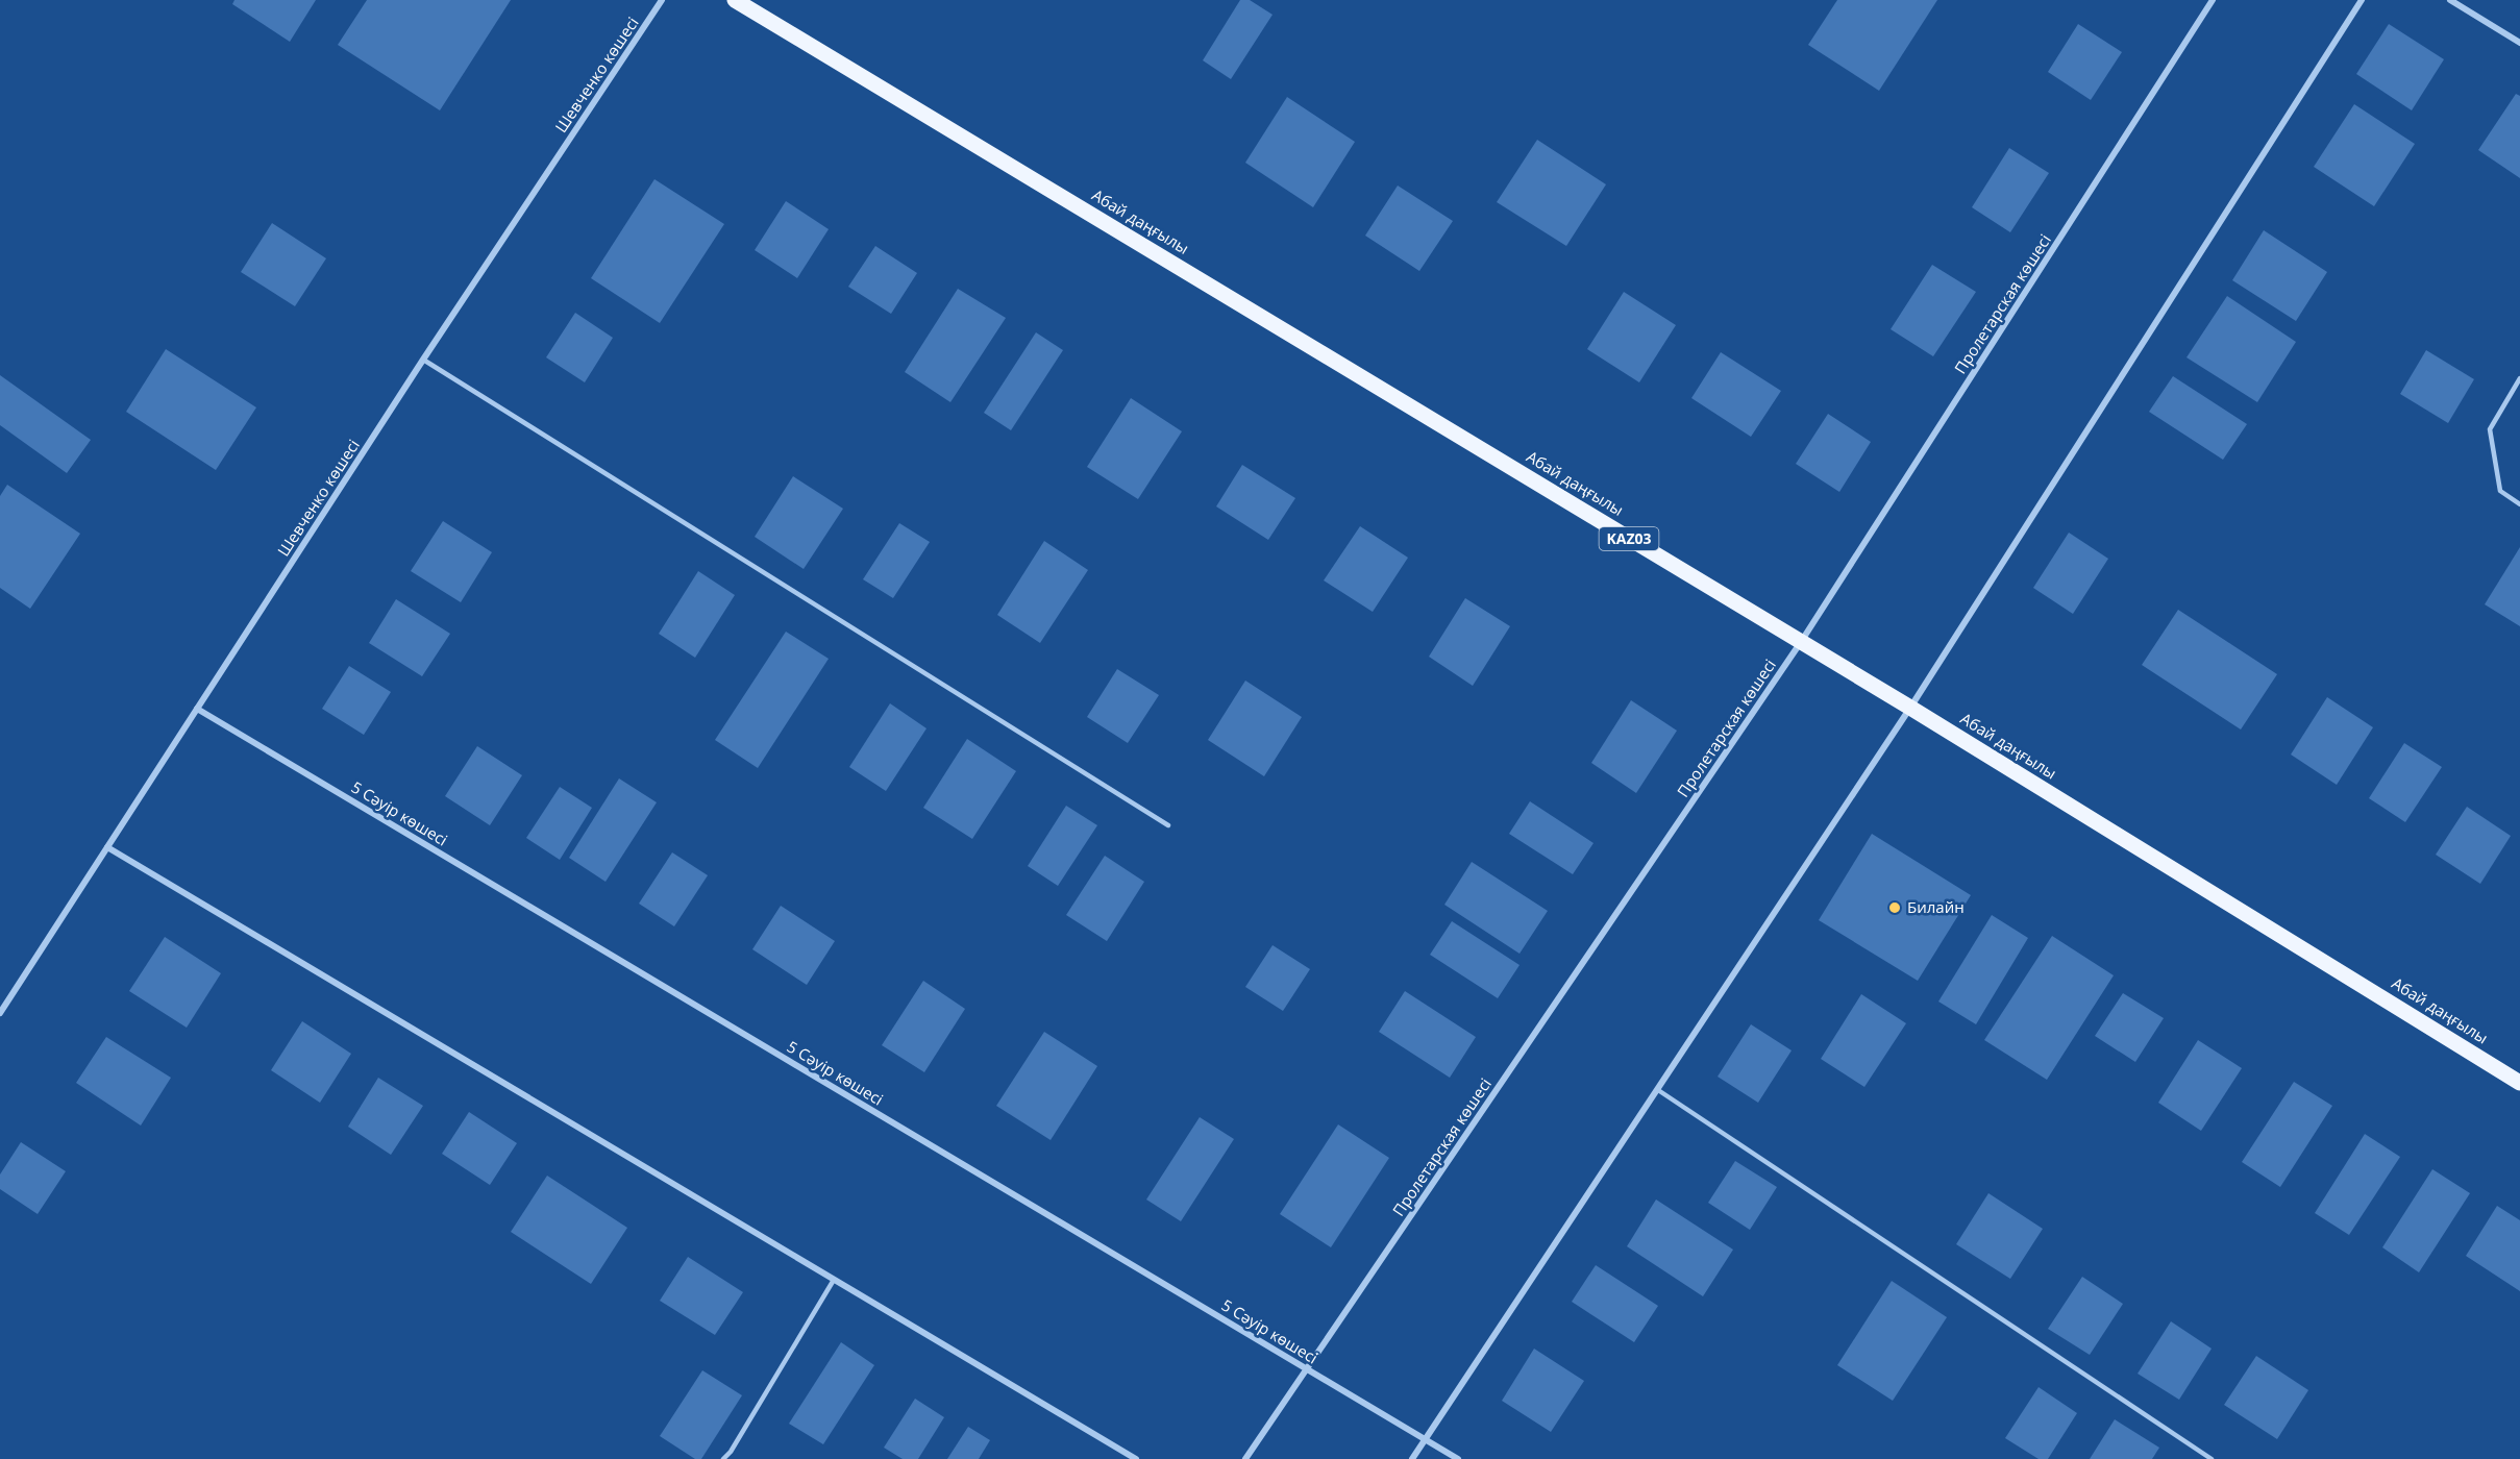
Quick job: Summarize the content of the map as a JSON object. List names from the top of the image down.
{
  "streets": {
    "main road": ["Абай даңғылы", "KАZ03"],
    "street": ["Шевченко көшесі", "Пролетарская көшесі", "5 Сәуір көшесі"]
  },
  "crossings": [
    ["Шевченко көшесі", "5 Сәуір көшесі"],
    ["Абай даңғылы", "Пролетарская көшесі"],
    ["Пролетарская көшесі", "5 Сәуір көшесі"]
  ],
  "places": ["Билайн"]
}
